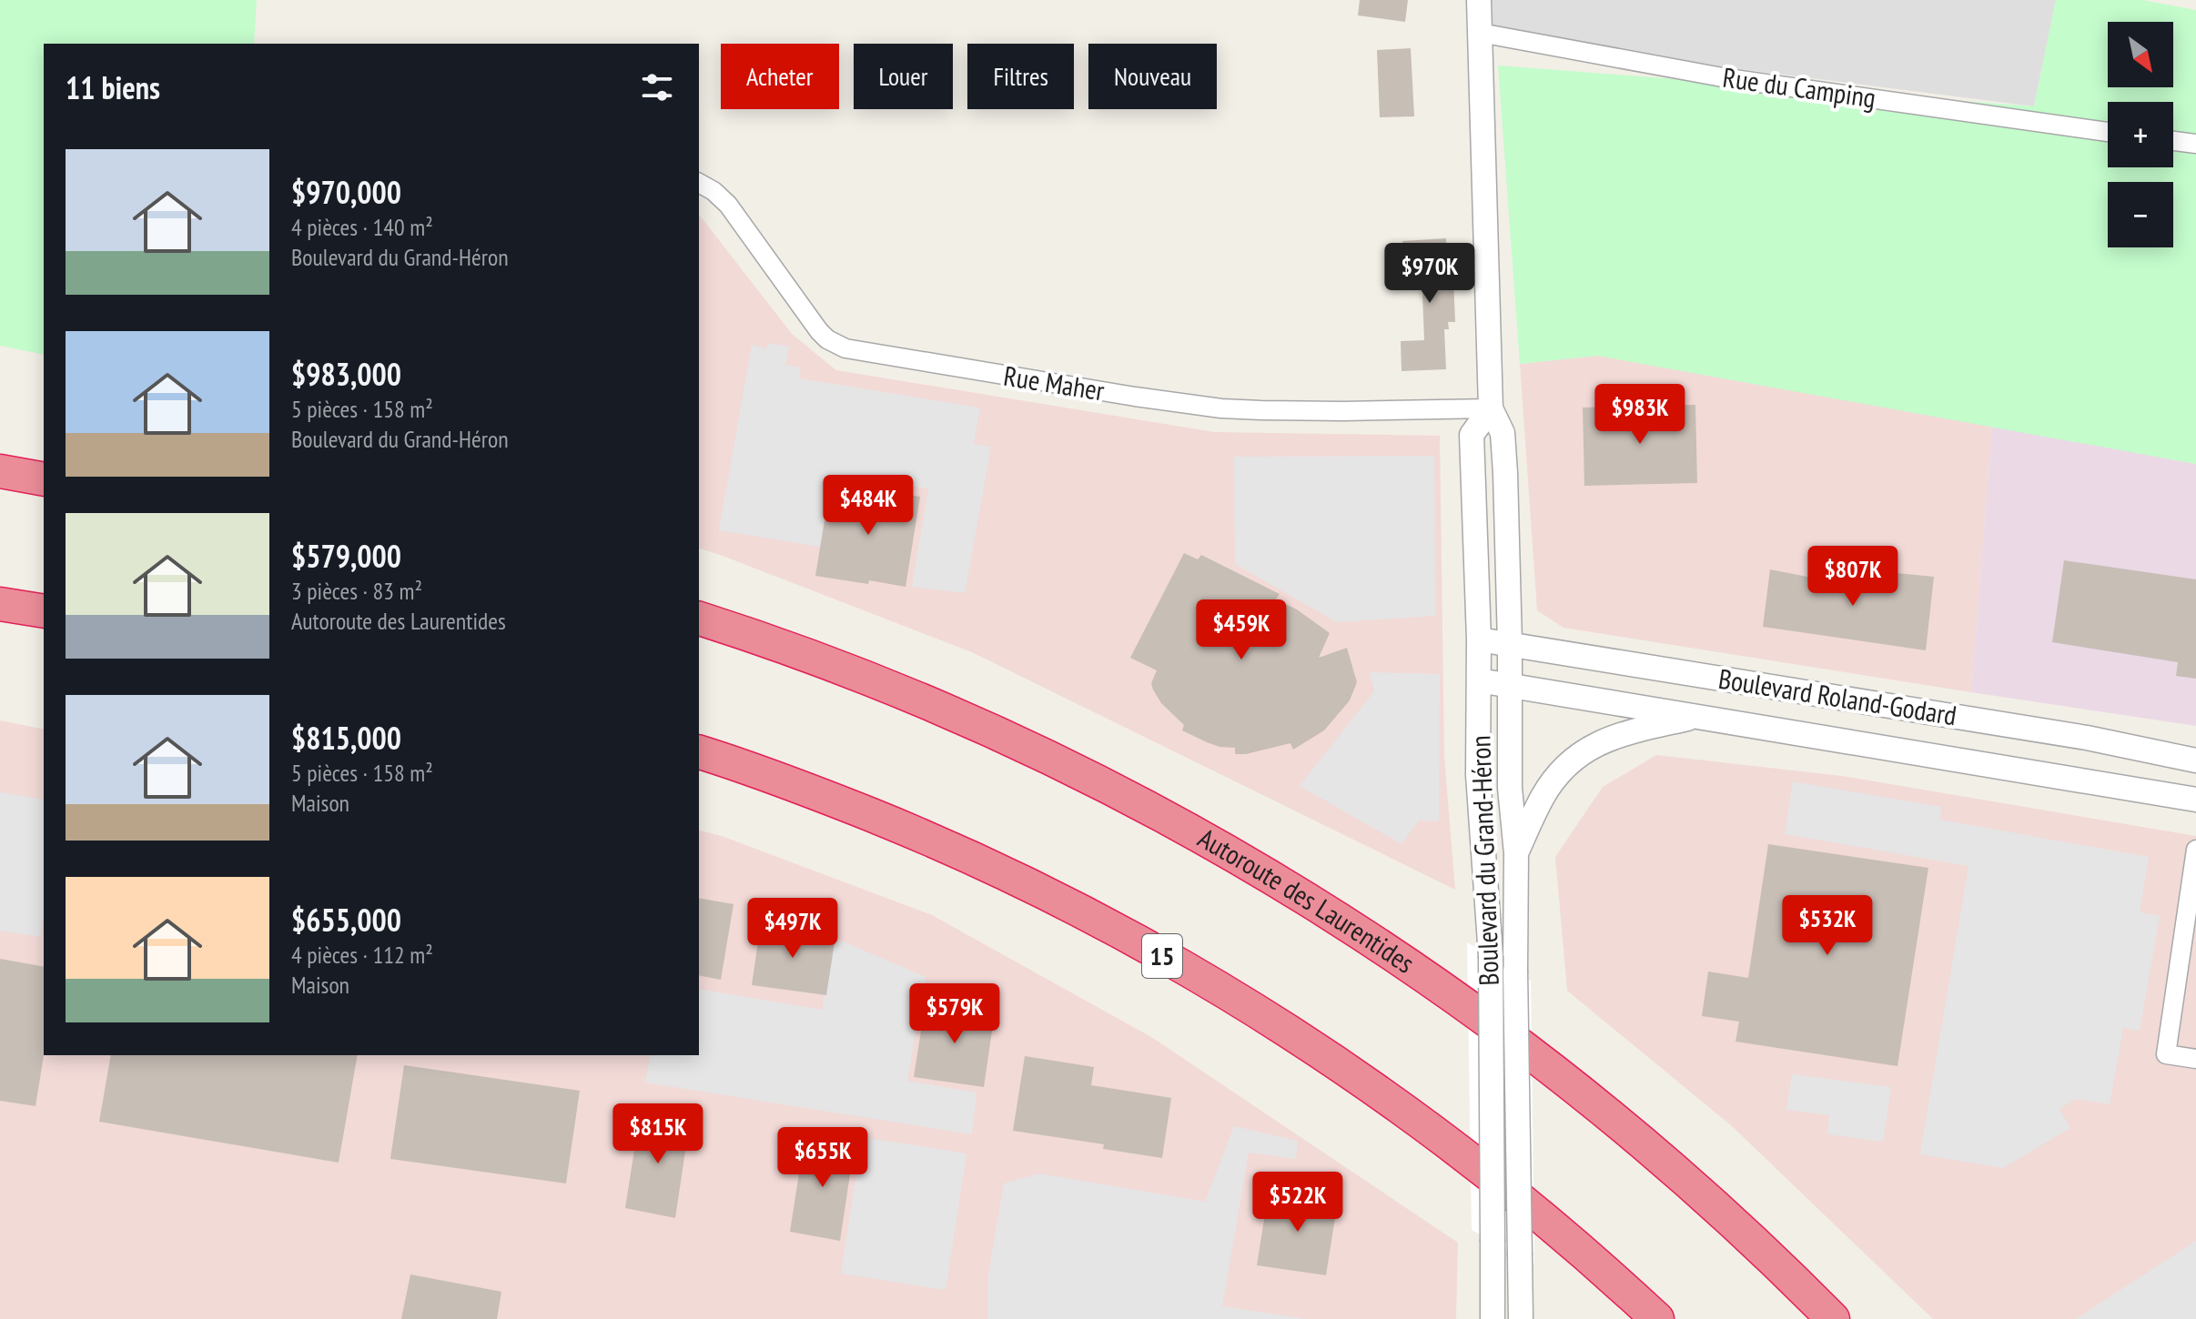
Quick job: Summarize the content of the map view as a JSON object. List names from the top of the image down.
{
  "streets": {
    "highway": ["Autoroute des Laurentides", "15"],
    "street": [
      "Rue du Camping",
      "Rue Maher",
      "Boulevard Roland-Godard",
      "Boulevard du Grand-Héron"
    ]
  },
  "crossings": [
    ["Rue du Camping", "Boulevard du Grand-Héron"],
    ["Rue Maher", "Boulevard du Grand-Héron"],
    ["Boulevard Roland-Godard", "Boulevard du Grand-Héron"]
  ],
  "north": "bottom right",
  "page": {
    "map_buttons": ["+", "−"],
    "chip": [
      "Acheter",
      "Louer",
      "Filtres",
      "Nouveau"
    ],
    "heading": "11 biens",
    "list": [
      {
        "name": "$970,000",
        "note": "4 pièces · 140 m² · Boulevard du Grand-Héron"
      },
      {
        "name": "$983,000",
        "note": "5 pièces · 158 m² · Boulevard du Grand-Héron"
      },
      {
        "name": "$579,000",
        "note": "3 pièces · 83 m² · Autoroute des Laurentides"
      },
      {
        "name": "$815,000",
        "note": "5 pièces · 158 m² · Maison"
      },
      {
        "name": "$655,000",
        "note": "4 pièces · 112 m² · Maison"
      }
    ],
    "price": [
      "$970K",
      "$983K",
      "$484K",
      "$807K",
      "$459K",
      "$532K",
      "$497K",
      "$579K",
      "$815K",
      "$655K",
      "$522K"
    ]
  }
}
